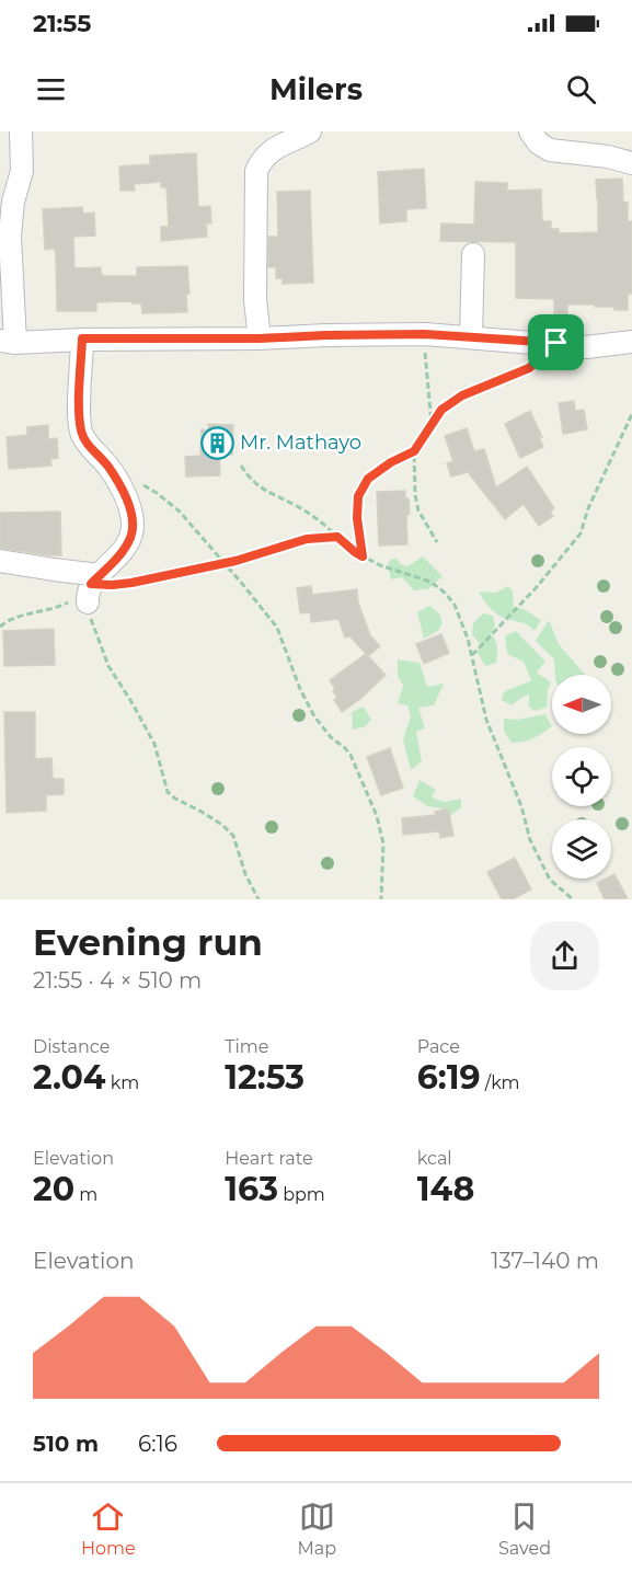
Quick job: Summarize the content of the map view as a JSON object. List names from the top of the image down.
{
  "places": {
    "building": ["Mr. Mathayo"]
  },
  "north": "left",
  "page": {
    "status": "21:55",
    "header": "Milers",
    "heading": ["Evening run", "21:55 · 4 × 510 m"],
    "stats": [
      ["Distance", "2.04 km"],
      ["Time", "12:53"],
      ["Pace", "6:19 /km"],
      ["Elevation", "20 m"],
      ["Heart rate", "163 bpm"],
      ["kcal", "148"]
    ],
    "chart": ["Elevation", "137–140 m"],
    "list": [
      {
        "name": "510 m",
        "note": "6:16"
      }
    ],
    "tabs": ["Home", "Map", "Saved"]
  }
}
